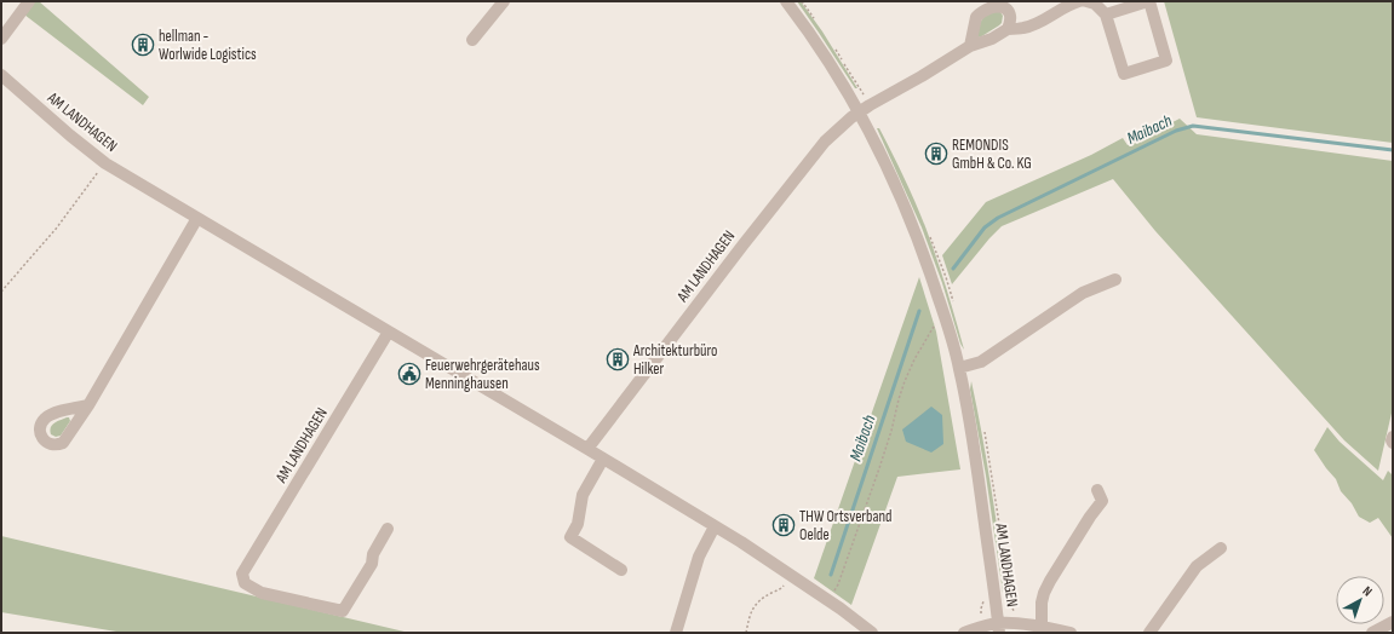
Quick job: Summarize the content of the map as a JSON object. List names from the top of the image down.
{
  "streets": {
    "street": ["AM LANDHAGEN"]
  },
  "water": ["Maibach"],
  "places": {
    "building": [
      "hellman - Worlwide Logistics",
      "REMONDIS GmbH & Co. KG",
      "Architekturbüro Hilker",
      "THW Ortsverband Oelde"
    ],
    "public building": ["Feuerwehrgerätehaus Menninghausen"]
  },
  "north": "top right"
}
